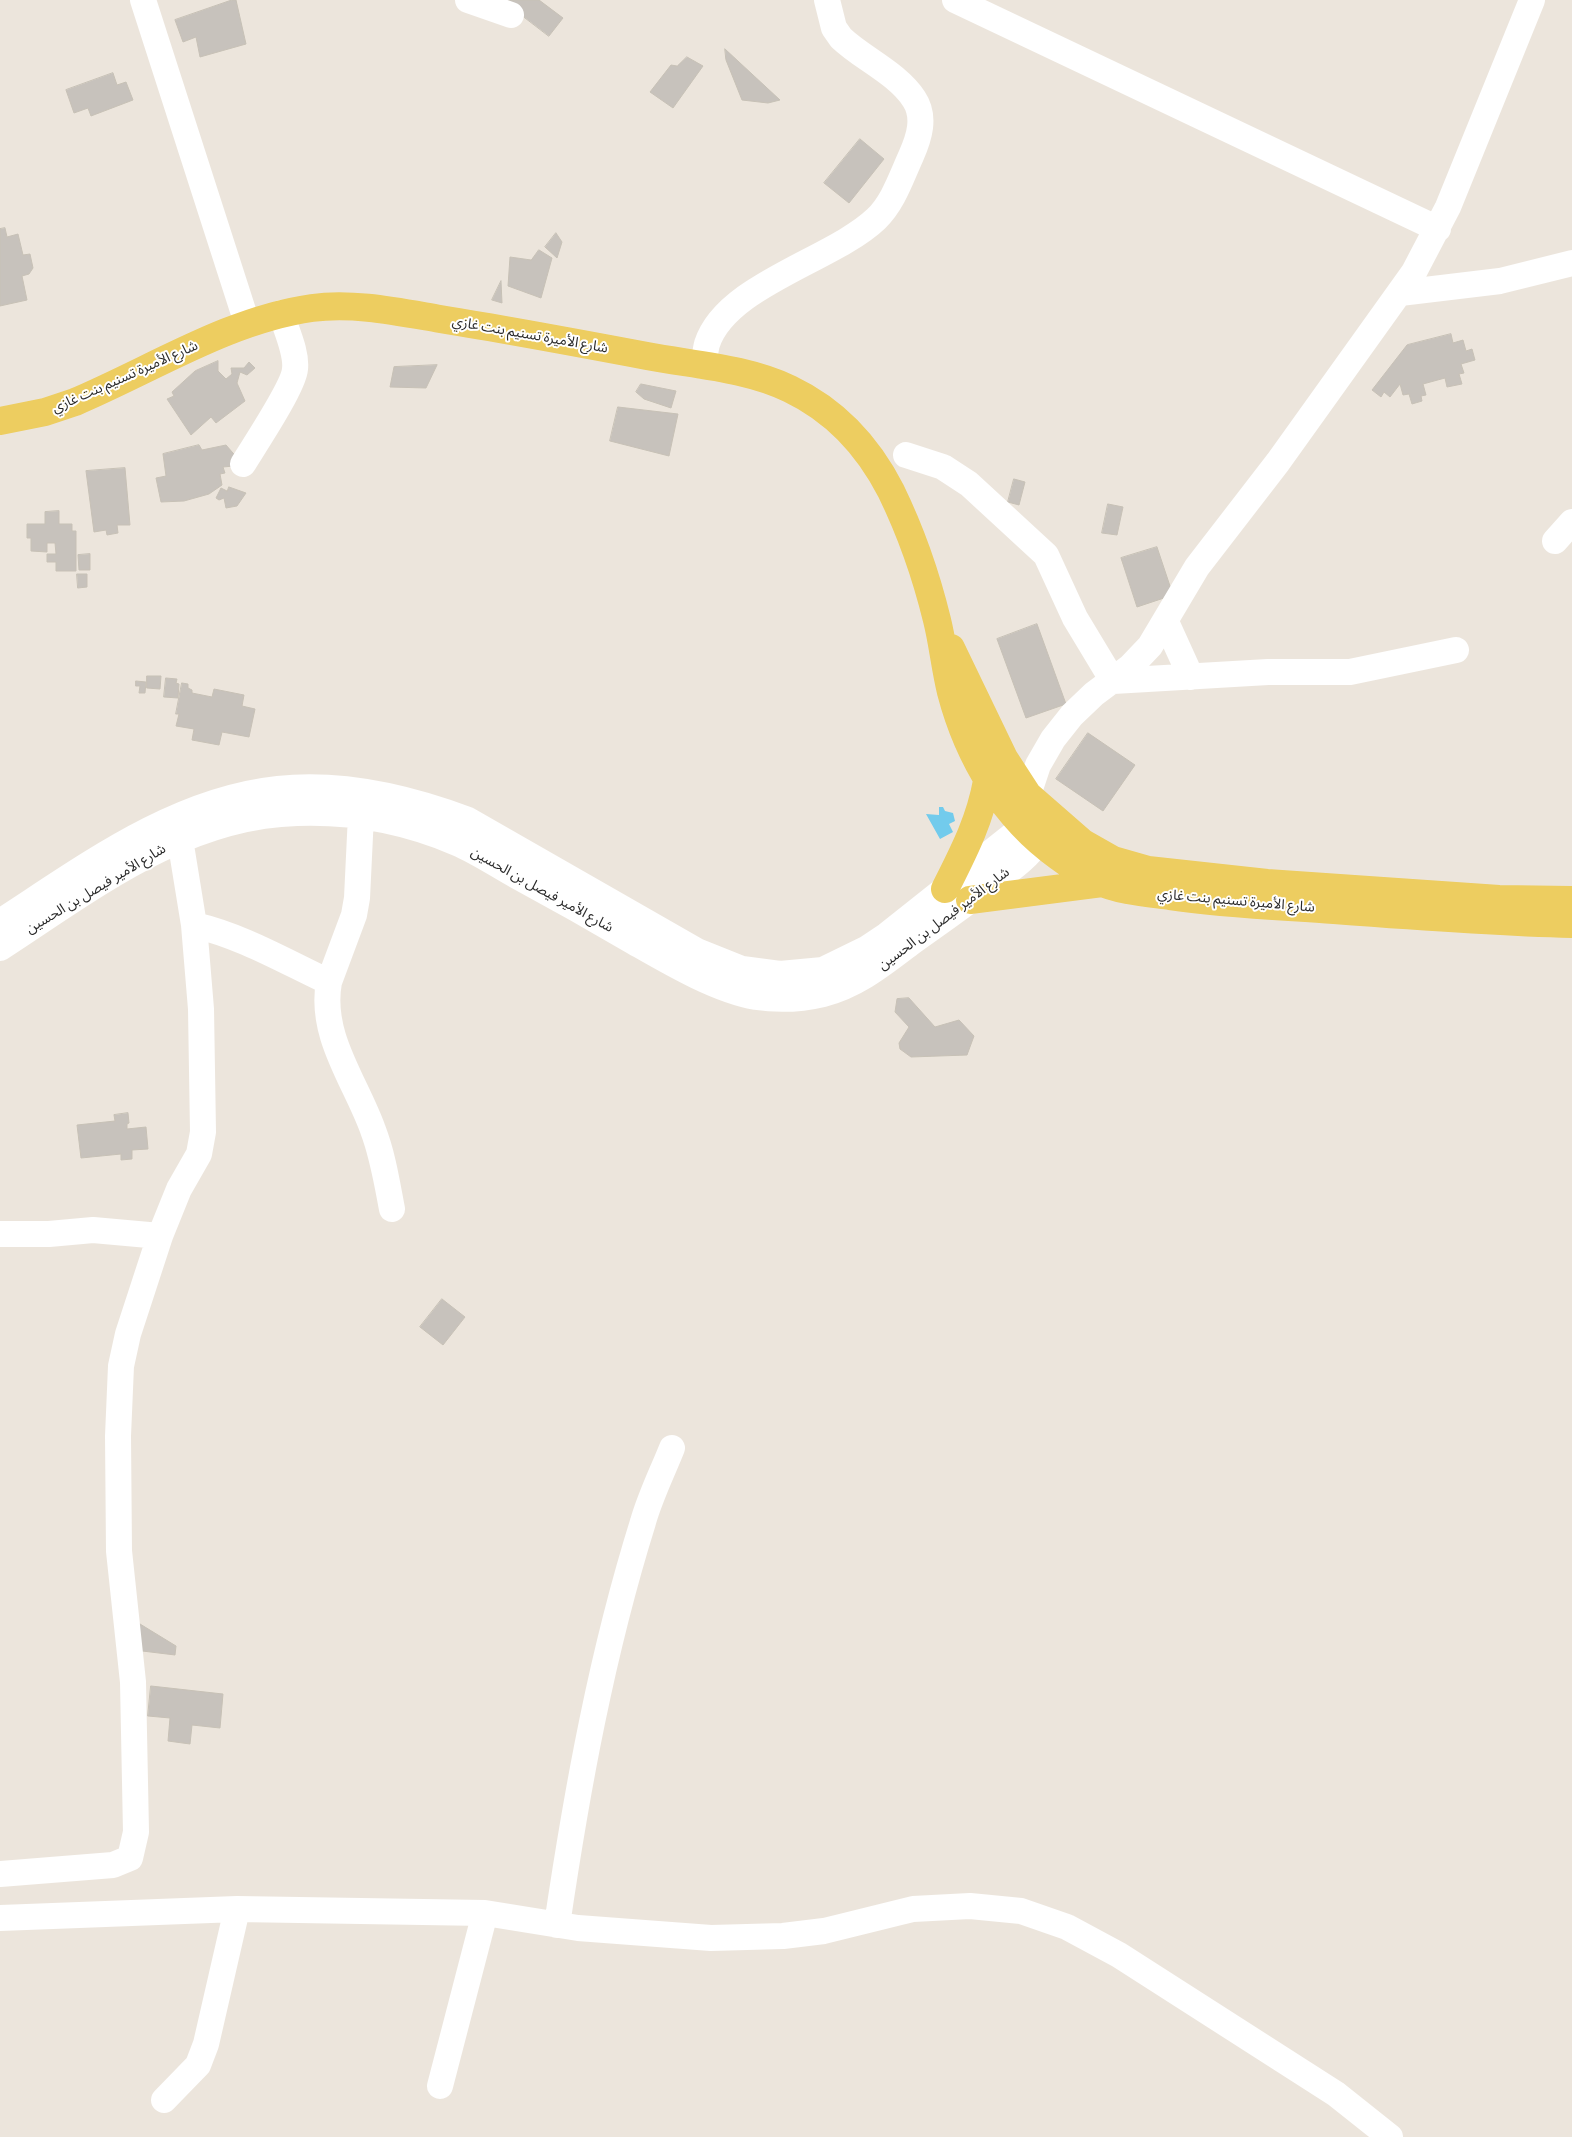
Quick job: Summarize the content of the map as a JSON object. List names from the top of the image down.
{
  "streets": {
    "main road": ["شارع الأميرة تسنيم بنت غازي"],
    "street": ["شارع الأمير فيصل بن الحسين"]
  },
  "crossings": [
    ["شارع الأميرة تسنيم بنت غازي", "شارع الأمير فيصل بن الحسين"]
  ]
}
